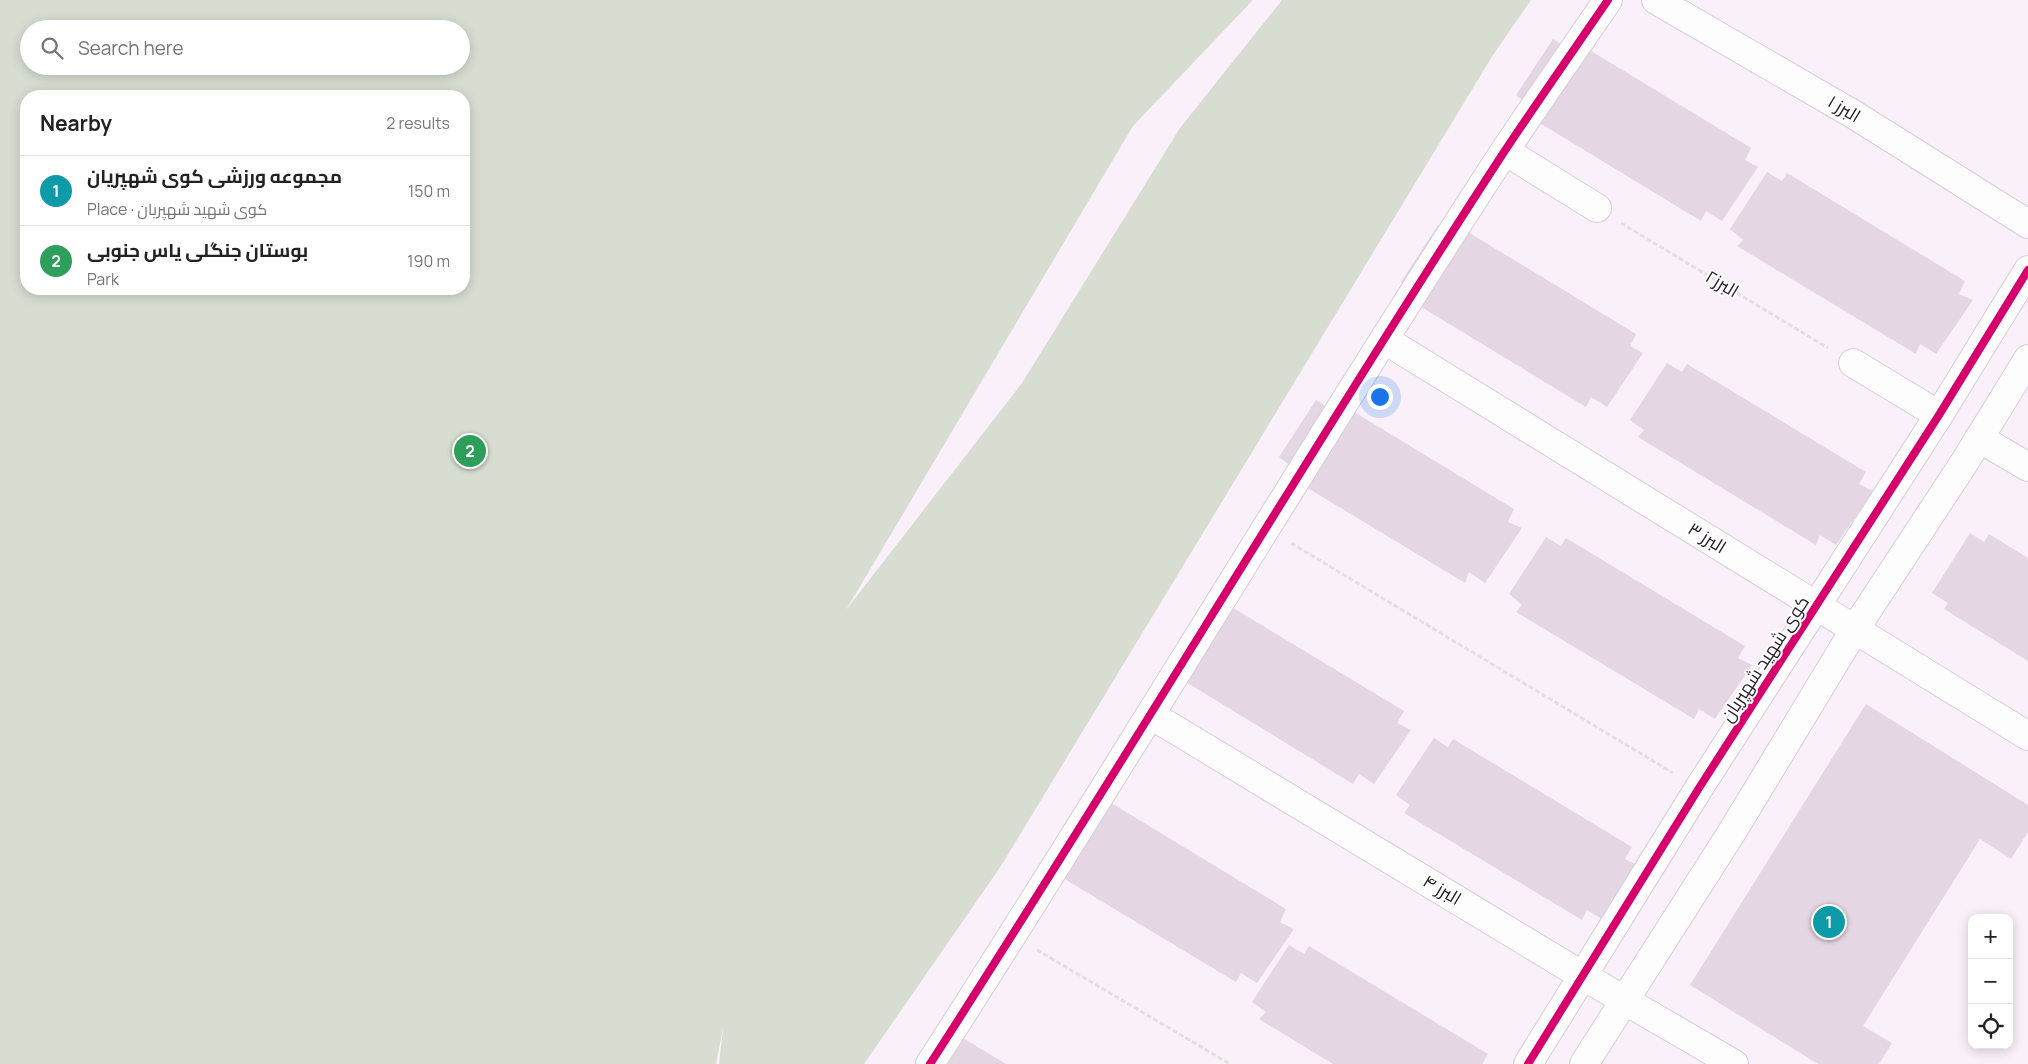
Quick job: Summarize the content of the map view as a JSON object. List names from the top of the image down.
{
  "streets": {
    "street": [
      "البرز ۱",
      "البرز ۳",
      "کوی شهید شهپریان",
      "البرز ۴"
    ],
    "path": ["البرز۲"]
  },
  "crossings": [
    ["البرز ۳", "کوی شهید شهپریان"],
    ["کوی شهید شهپریان", "البرز ۴"]
  ],
  "page": {
    "search": "Search here",
    "heading": ["Nearby", "2 results"],
    "list": [
      {
        "mark": "1",
        "name": "مجموعه ورزشی کوی شهپریان",
        "note": "Place · کوی شهید شهپریان",
        "value": "150 m"
      },
      {
        "mark": "2",
        "name": "بوستان جنگلی یاس جنوبی",
        "note": "Park",
        "value": "190 m"
      }
    ],
    "pins": ["2", "1"],
    "map_buttons": ["+", "−"]
  }
}
